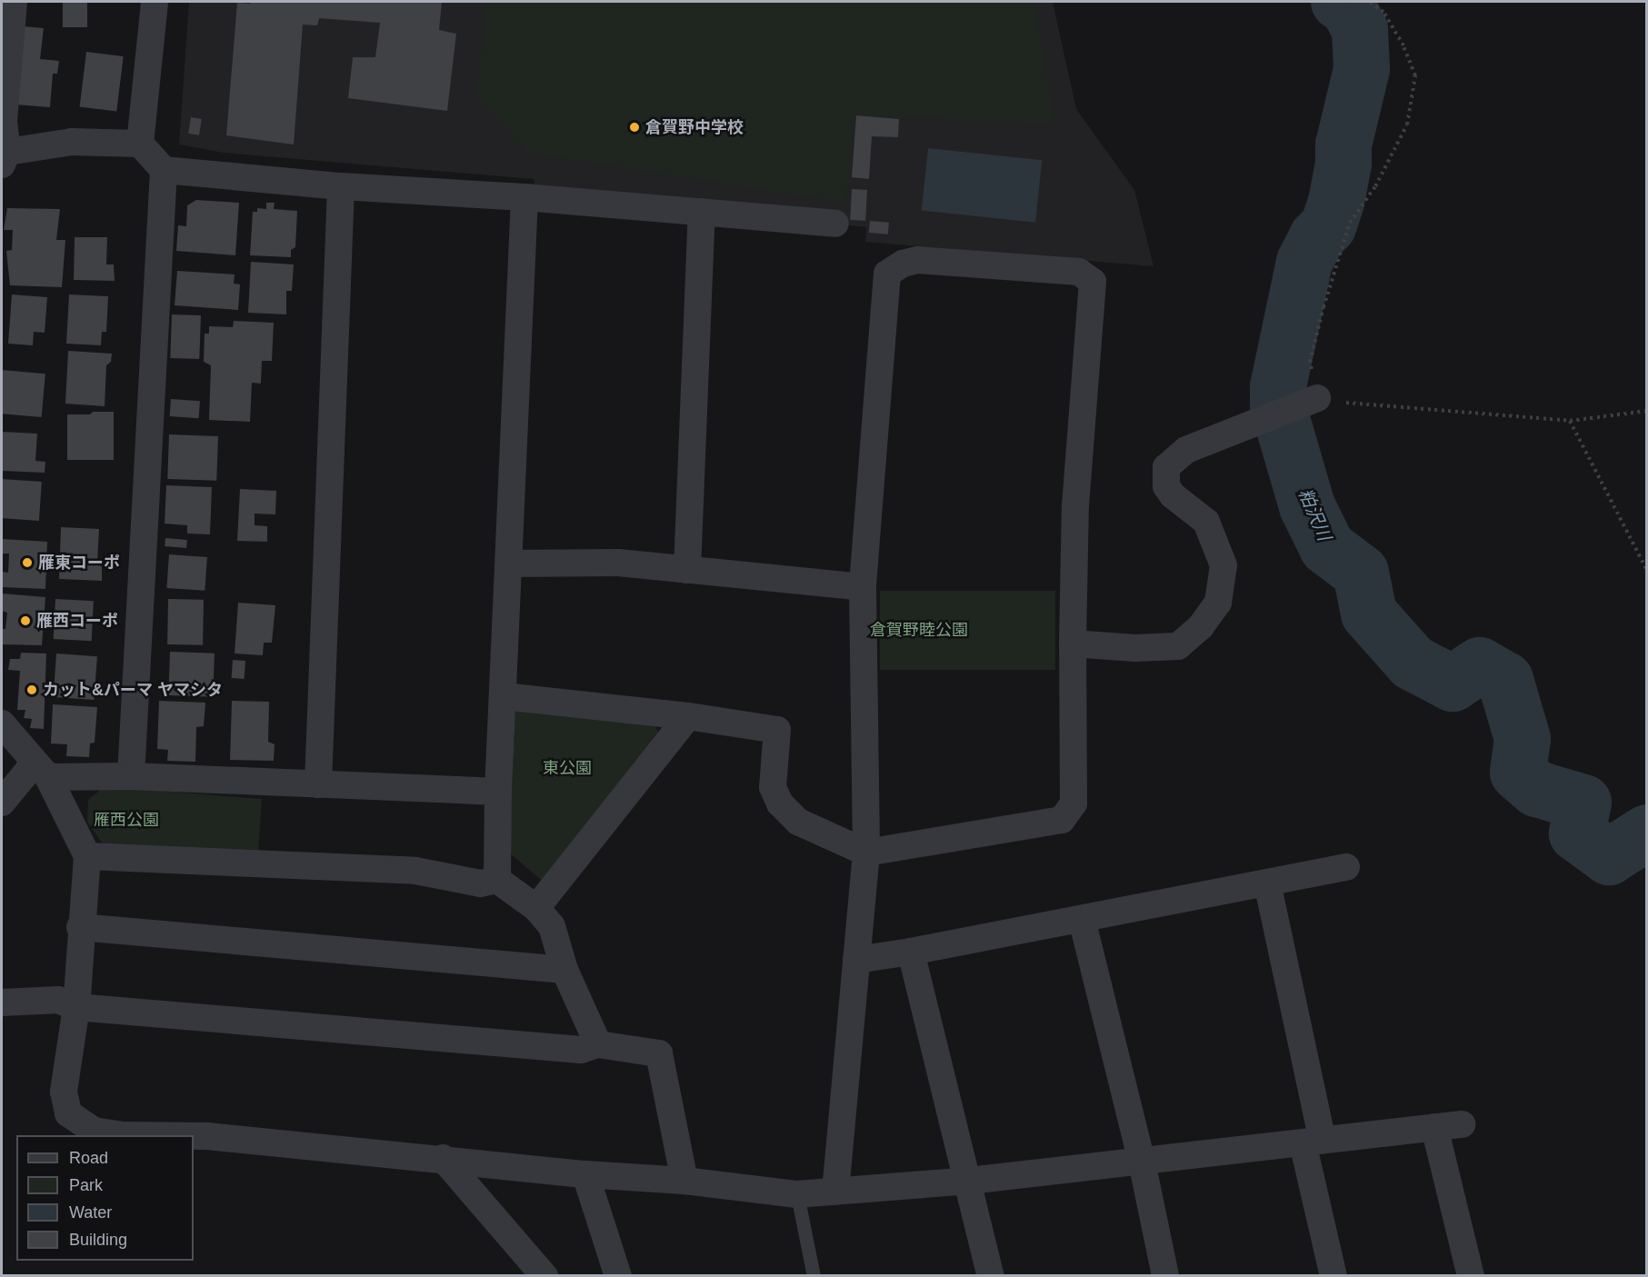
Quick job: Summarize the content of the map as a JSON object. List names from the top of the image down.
{
  "water": ["粕沢川"],
  "parks": ["倉賀野睦公園", "東公園", "雁西公園"],
  "places": [
    "倉賀野中学校",
    "雁東コーポ",
    "雁西コーポ",
    "カット&パーマ ヤマシタ"
  ],
  "legend": [
    "Road",
    "Park",
    "Water",
    "Building"
  ]
}
